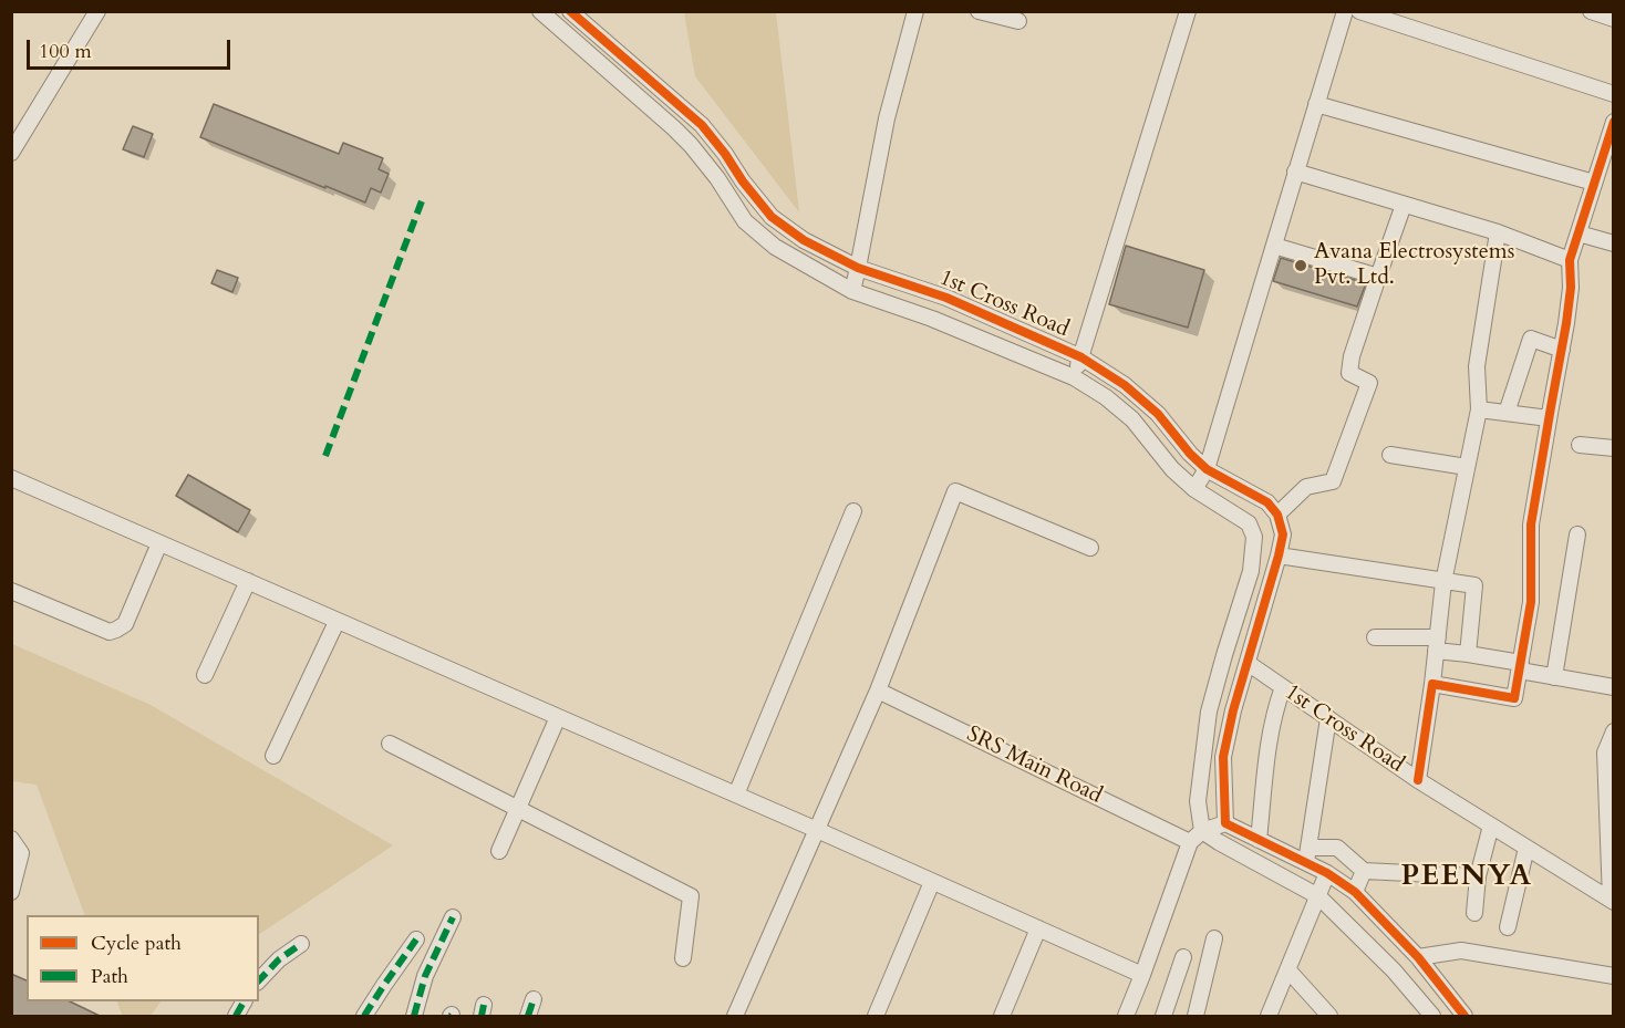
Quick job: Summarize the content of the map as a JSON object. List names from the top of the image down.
{
  "streets": {
    "street": ["1st Cross Road", "SRS Main Road"]
  },
  "districts": ["PEENYA"],
  "places": ["Avana Electrosystems Pvt. Ltd."],
  "legend": ["Cycle path", "Path"],
  "scale_bar": "100 m"
}
